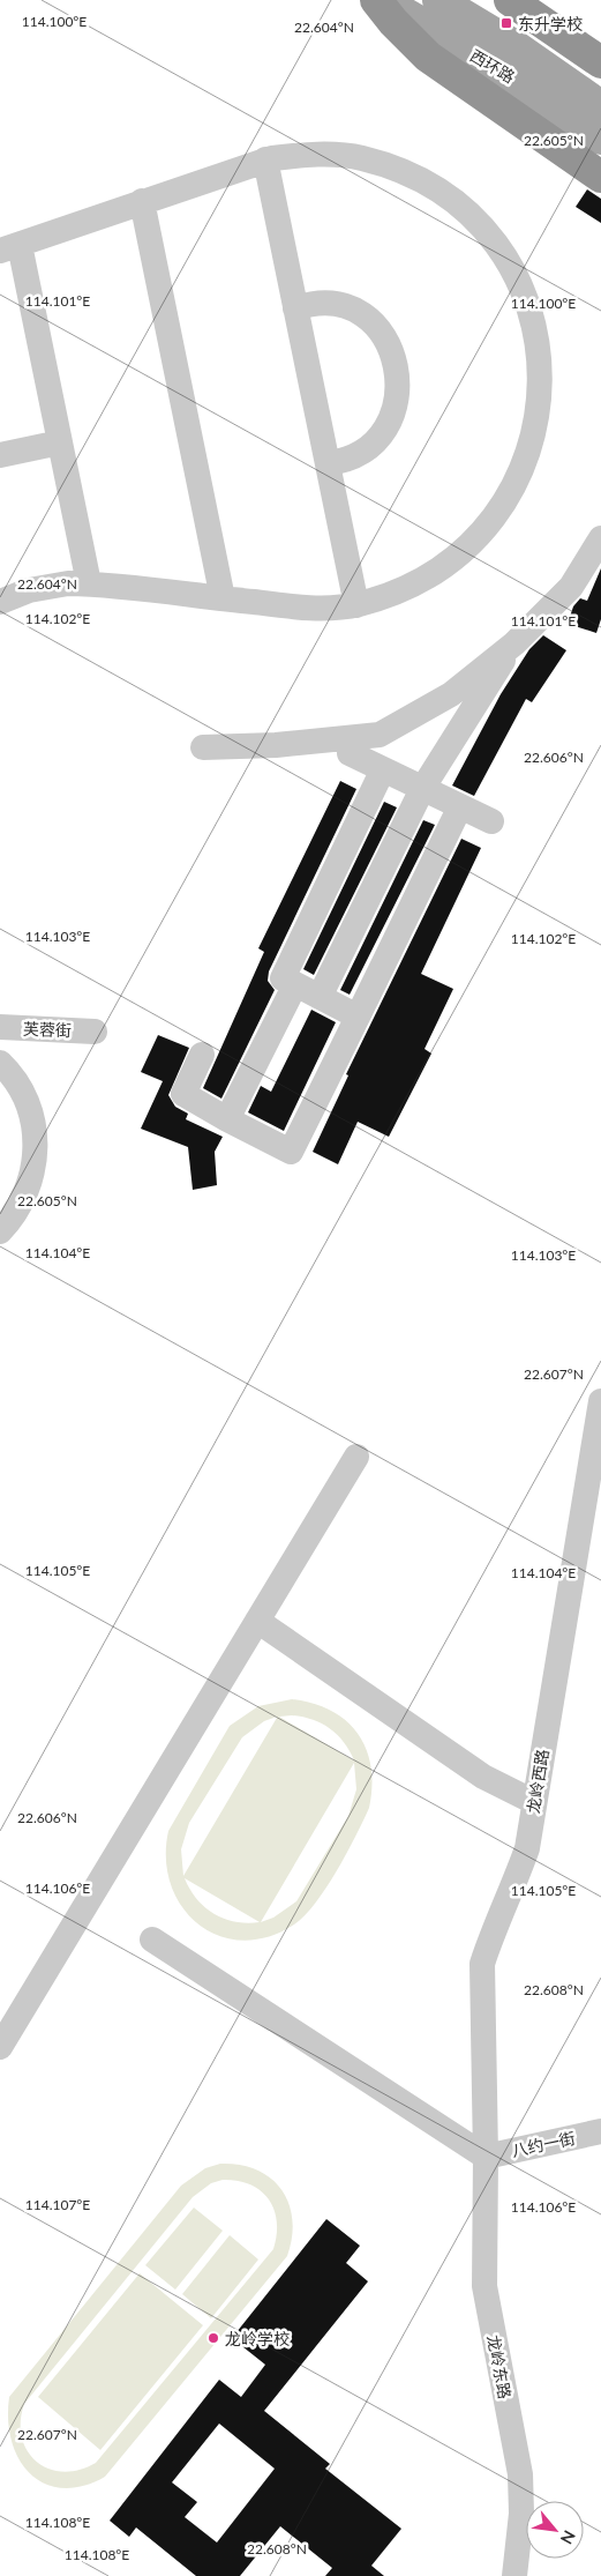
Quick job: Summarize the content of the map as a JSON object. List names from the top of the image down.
{
  "streets": {
    "main road": ["西环路"],
    "street": [
      "芙蓉街",
      "龙岭西路",
      "八约一街",
      "龙岭东路"
    ]
  },
  "crossings": [
    ["龙岭西路", "八约一街"],
    ["龙岭西路", "龙岭东路"],
    ["八约一街", "龙岭东路"]
  ],
  "places": {
    "transit": ["东升学校"],
    "other": ["龙岭学校"]
  },
  "north": "bottom right",
  "coordinates": [
    "114.100°E",
    "22.604°N",
    "22.605°N",
    "114.101°E",
    "114.102°E",
    "22.606°N",
    "114.103°E",
    "114.104°E",
    "22.607°N",
    "114.105°E",
    "114.106°E",
    "22.608°N",
    "114.107°E",
    "114.108°E"
  ]
}
